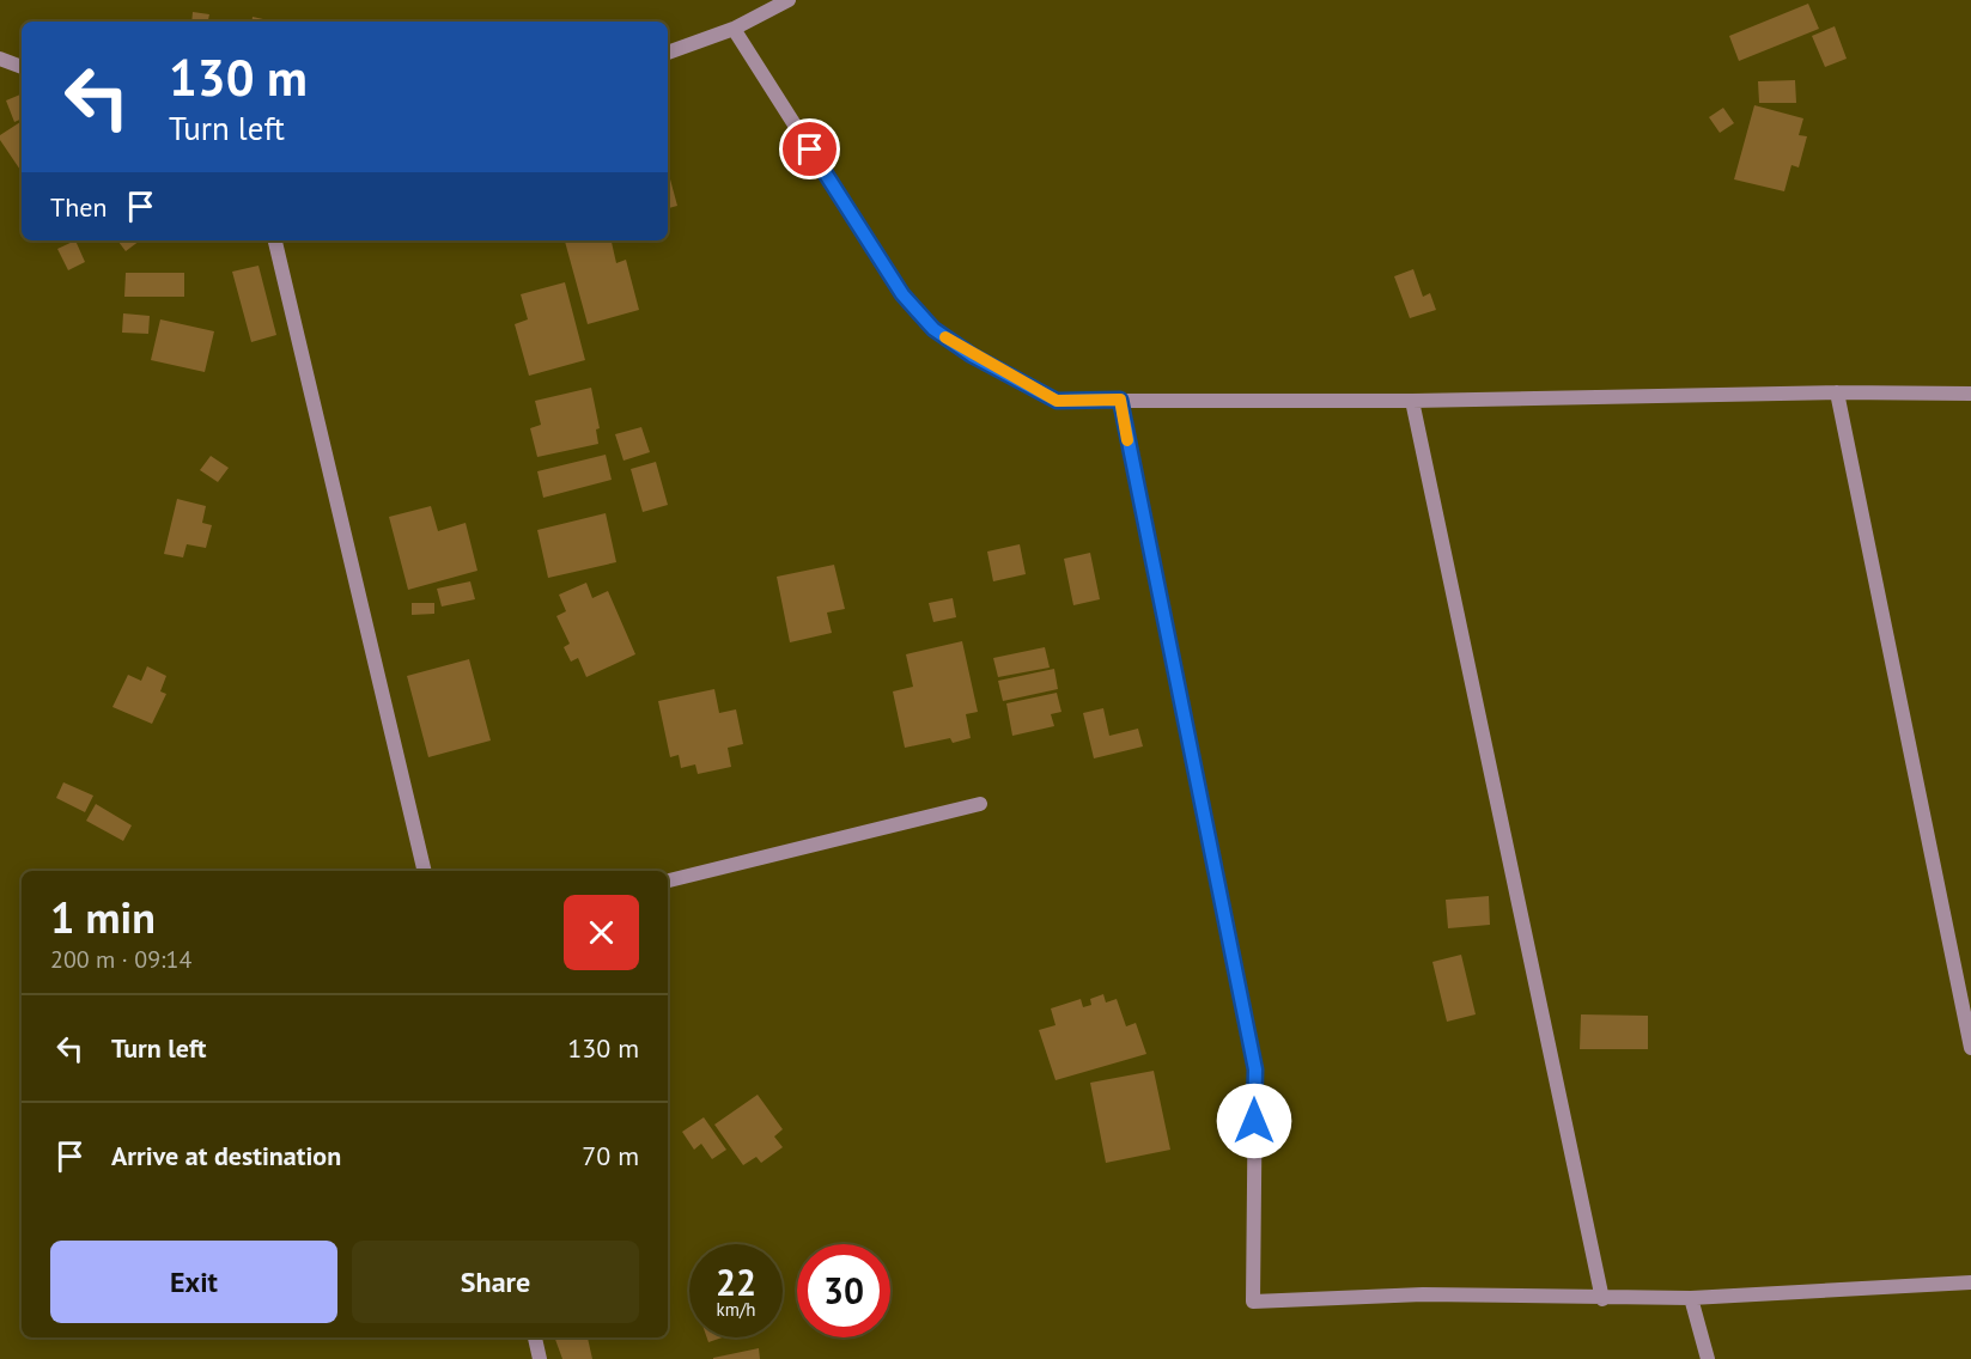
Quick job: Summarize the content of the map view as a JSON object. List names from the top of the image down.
{
  "page": {
    "turn": ["130 m", "Turn left"],
    "then": "Then",
    "heading": ["1 min", "200 m · 09:14"],
    "list": [
      {
        "name": "Turn left",
        "value": "130 m"
      },
      {
        "name": "Arrive at destination",
        "value": "70 m"
      }
    ],
    "buttons": ["Exit", "Share"],
    "speed": "22 km/h",
    "limit": "30"
  }
}
